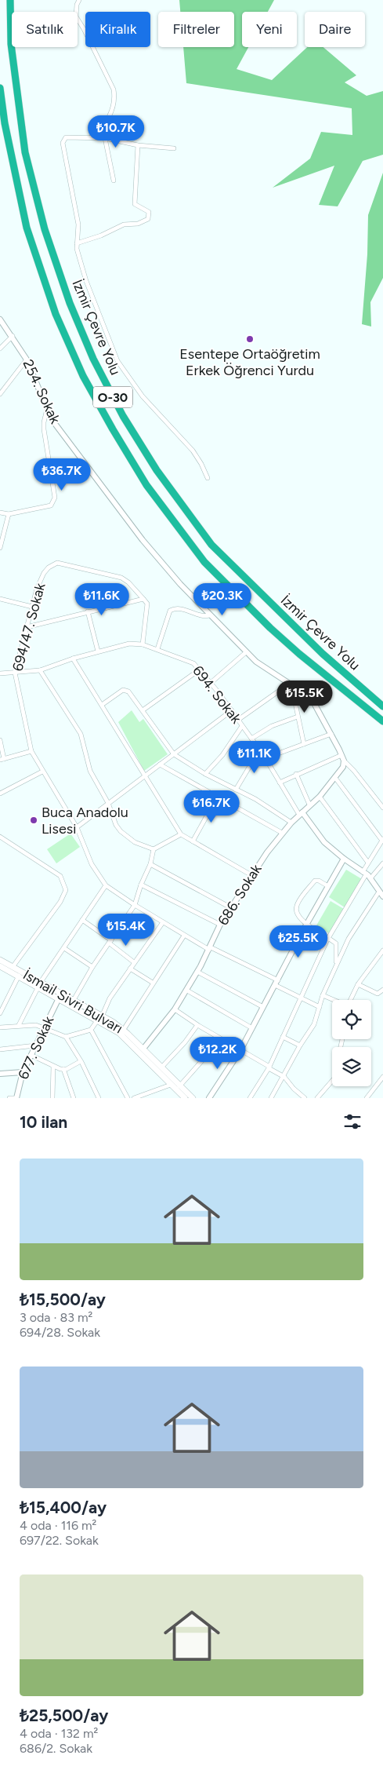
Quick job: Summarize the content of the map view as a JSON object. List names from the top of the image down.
{
  "streets": {
    "highway": ["İzmir Çevre Yolu", "O-30"],
    "main road": ["İsmail Sivri Bulvarı"],
    "street": [
      "254. Sokak",
      "694/47. Sokak",
      "694. Sokak",
      "686. Sokak",
      "677. Sokak"
    ]
  },
  "crossings": [
    ["694/47. Sokak", "694. Sokak"],
    ["694. Sokak", "686. Sokak"],
    ["686. Sokak", "İsmail Sivri Bulvarı"],
    ["İsmail Sivri Bulvarı", "677. Sokak"]
  ],
  "places": ["Esentepe Ortaöğretim Erkek Öğrenci Yurdu", "Buca Anadolu Lisesi"],
  "page": {
    "chip": [
      "Satılık",
      "Kiralık",
      "Filtreler",
      "Yeni",
      "Daire"
    ],
    "price": [
      "₺10.7K",
      "₺36.7K",
      "₺11.6K",
      "₺20.3K",
      "₺15.5K",
      "₺11.1K",
      "₺16.7K",
      "₺15.4K",
      "₺25.5K",
      "₺12.2K"
    ],
    "heading": "10 ilan",
    "list": [
      {
        "name": "₺15,500/ay",
        "note": "3 oda · 83 m² · 694/28. Sokak"
      },
      {
        "name": "₺15,400/ay",
        "note": "4 oda · 116 m² · 697/22. Sokak"
      },
      {
        "name": "₺25,500/ay",
        "note": "4 oda · 132 m² · 686/2. Sokak"
      }
    ]
  }
}
